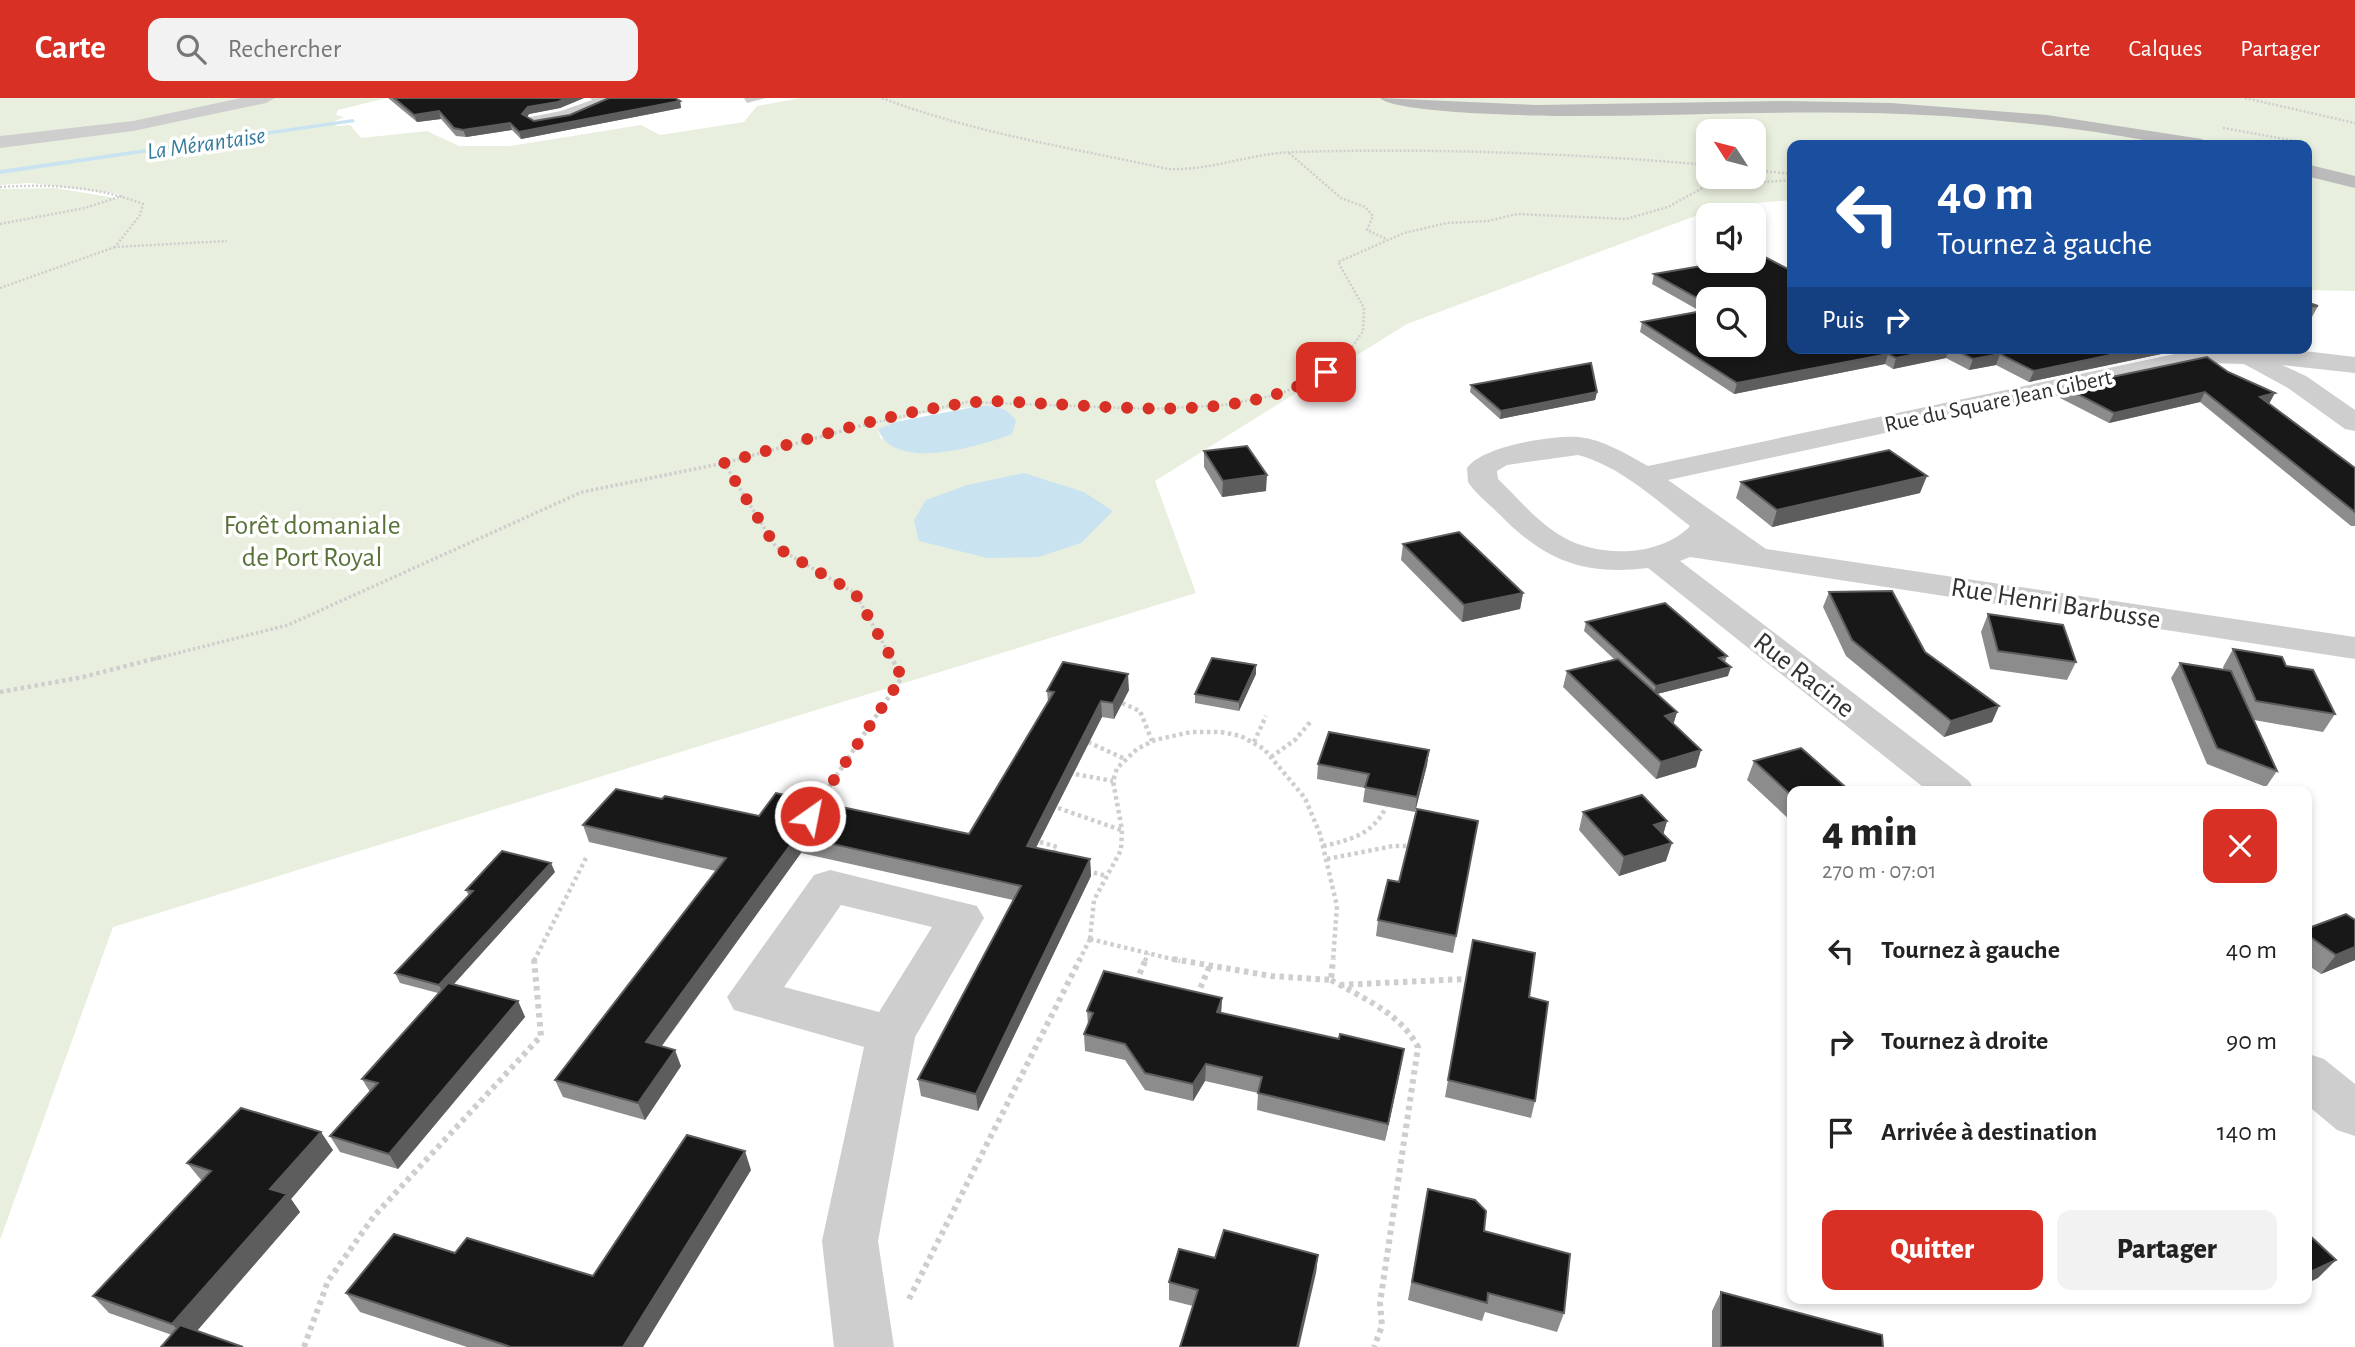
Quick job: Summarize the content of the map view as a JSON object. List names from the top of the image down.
{
  "streets": {
    "street": ["Rue du Square Jean Gibert", "Rue Henri Barbusse", "Rue Racine"]
  },
  "crossings": [
    ["Rue du Square Jean Gibert", "Rue Henri Barbusse"],
    ["Rue du Square Jean Gibert", "Rue Racine"],
    ["Rue Henri Barbusse", "Rue Racine"]
  ],
  "water": ["La Mérantaise"],
  "parks": ["Forêt domaniale de Port Royal"],
  "north": "top left",
  "page": {
    "header": "Carte",
    "search": "Rechercher",
    "nav": ["Carte", "Calques", "Partager"],
    "turn": ["40 m", "Tournez à gauche"],
    "then": "Puis",
    "heading": ["4 min", "270 m · 07:01"],
    "list": [
      {
        "name": "Tournez à gauche",
        "value": "40 m"
      },
      {
        "name": "Tournez à droite",
        "value": "90 m"
      },
      {
        "name": "Arrivée à destination",
        "value": "140 m"
      }
    ],
    "buttons": ["Quitter", "Partager"]
  }
}
